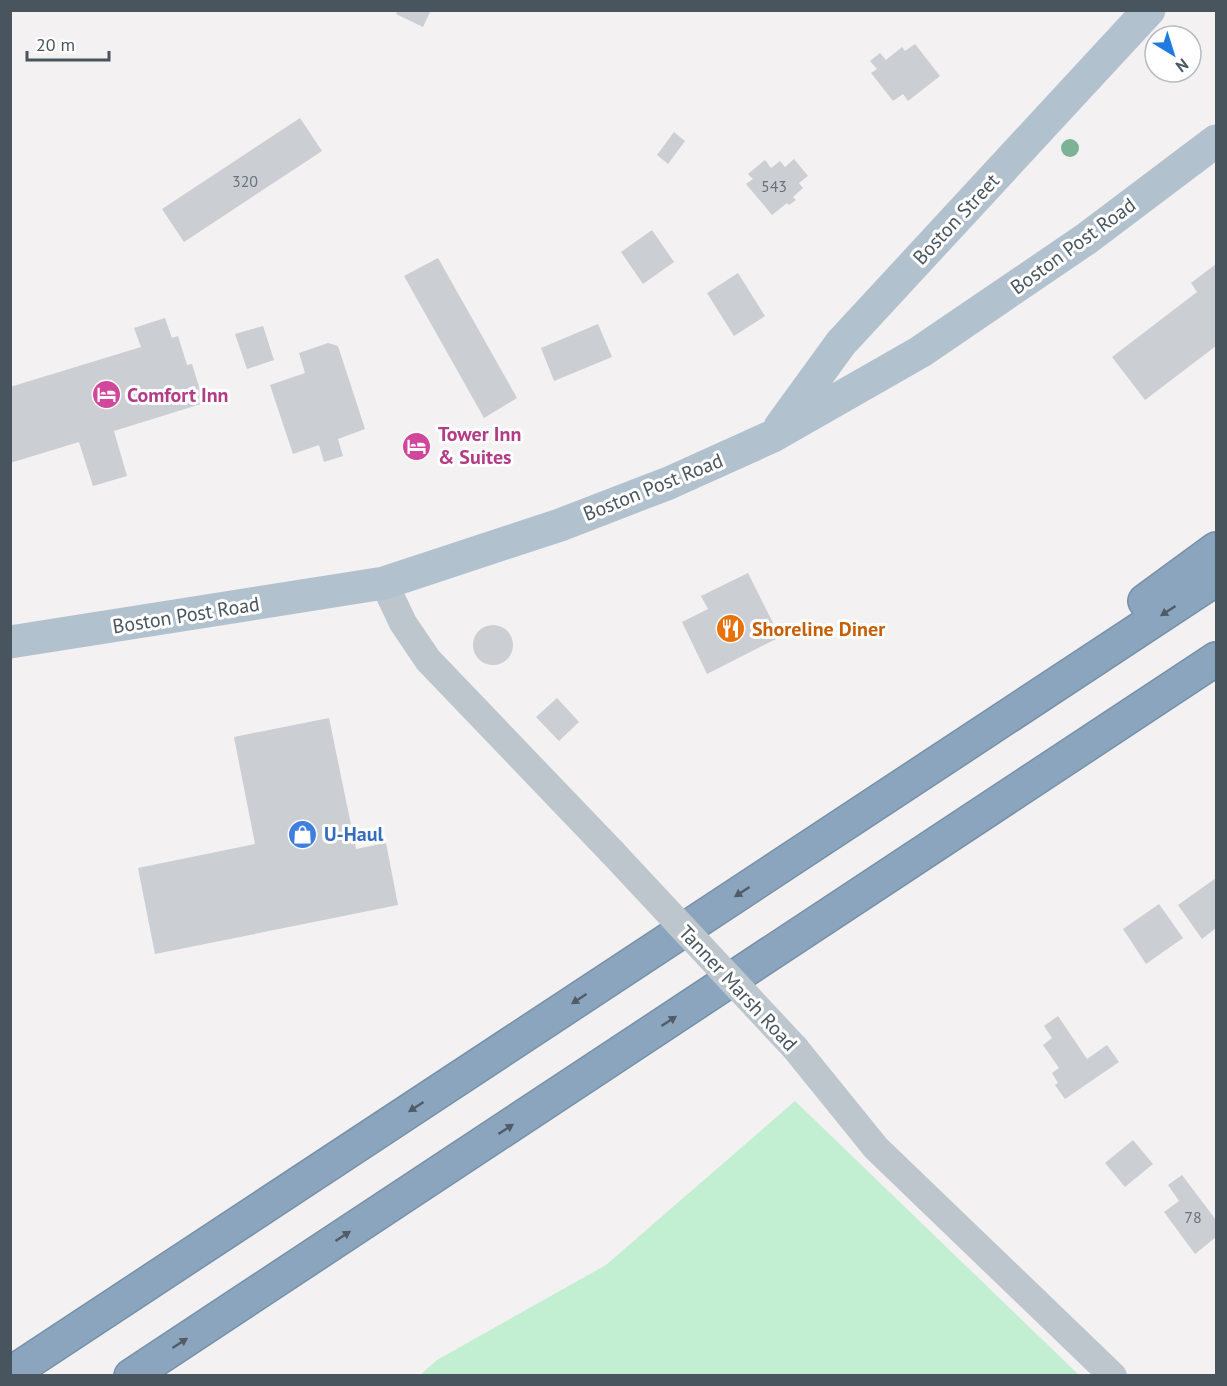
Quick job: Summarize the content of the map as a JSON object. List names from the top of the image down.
{
  "streets": {
    "main road": ["Boston Street", "Boston Post Road"],
    "street": ["Tanner Marsh Road"]
  },
  "crossings": [
    ["Boston Street", "Boston Post Road"],
    ["Boston Post Road", "Tanner Marsh Road"]
  ],
  "places": {
    "hotel": ["Comfort Inn", "Tower Inn & Suites"],
    "restaurant": ["Shoreline Diner"],
    "shop": ["U-Haul"]
  },
  "house_numbers": ["320", "543", "78"],
  "scale_bar": "20 m",
  "north": "bottom right"
}
